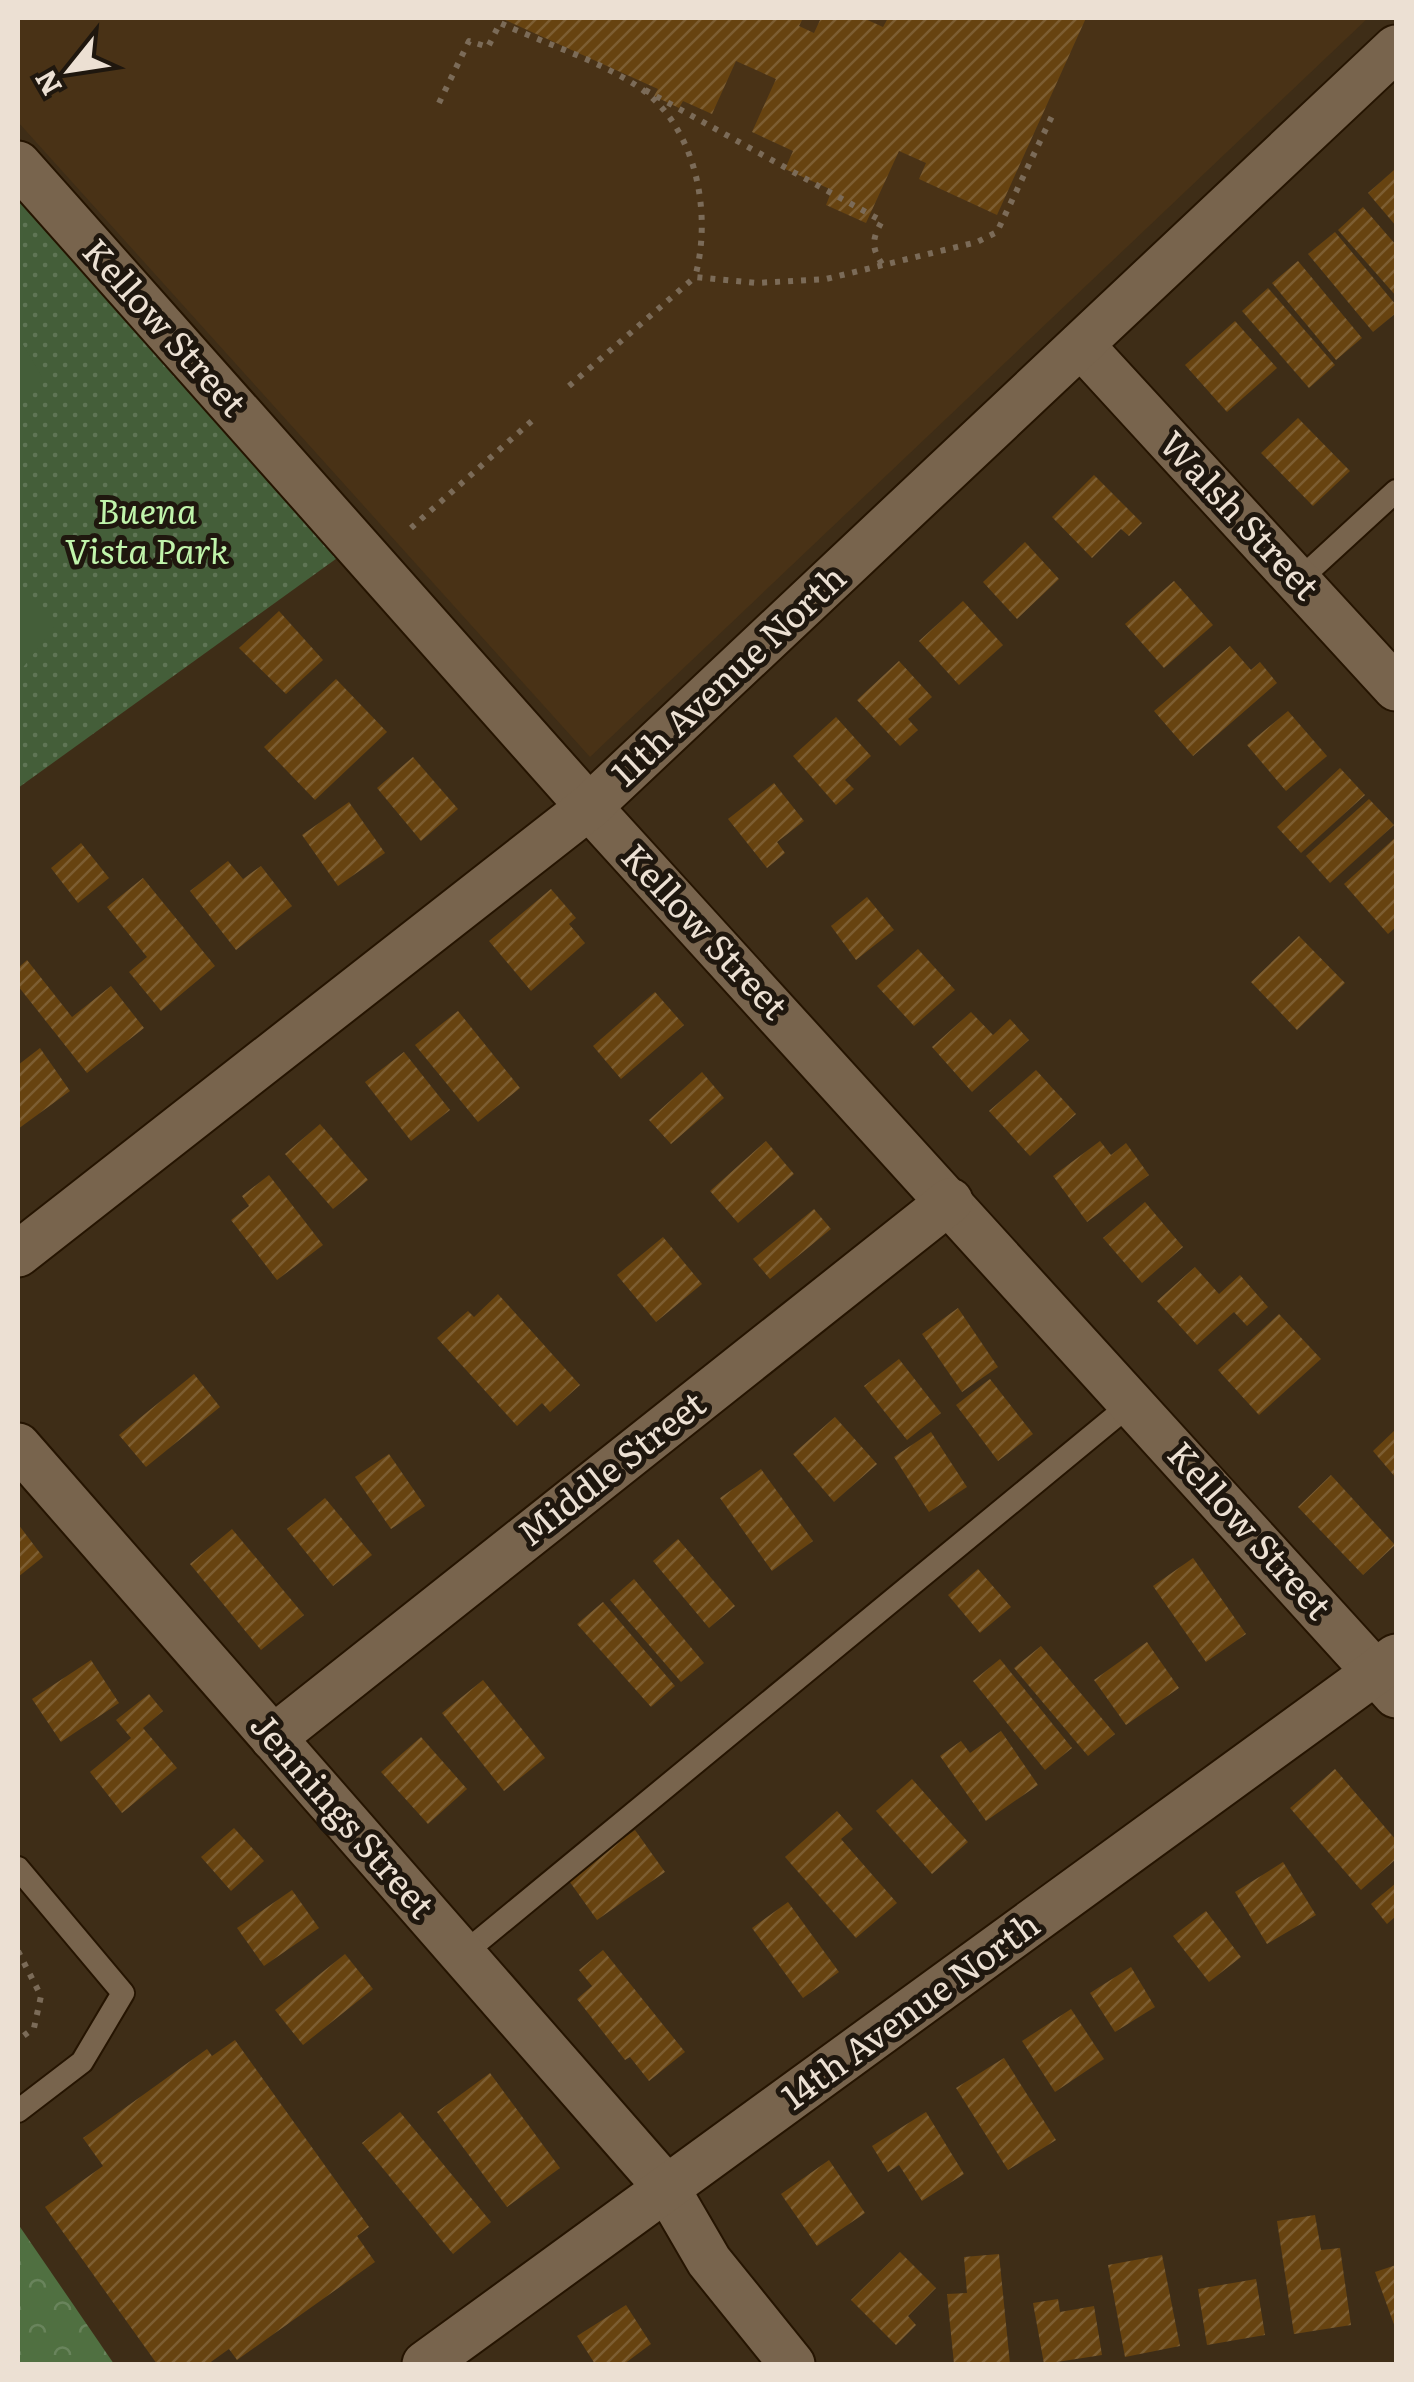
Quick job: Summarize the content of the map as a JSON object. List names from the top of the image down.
{
  "streets": {
    "street": [
      "Kellow Street",
      "Walsh Street",
      "11th Avenue North",
      "Middle Street",
      "Jennings Street",
      "14th Avenue North"
    ]
  },
  "crossings": [
    ["Kellow Street", "11th Avenue North"],
    ["Kellow Street", "Middle Street"],
    ["Kellow Street", "14th Avenue North"],
    ["Walsh Street", "11th Avenue North"],
    ["Middle Street", "Jennings Street"],
    ["Jennings Street", "14th Avenue North"]
  ],
  "parks": ["Buena Vista Park"],
  "north": "bottom left"
}
